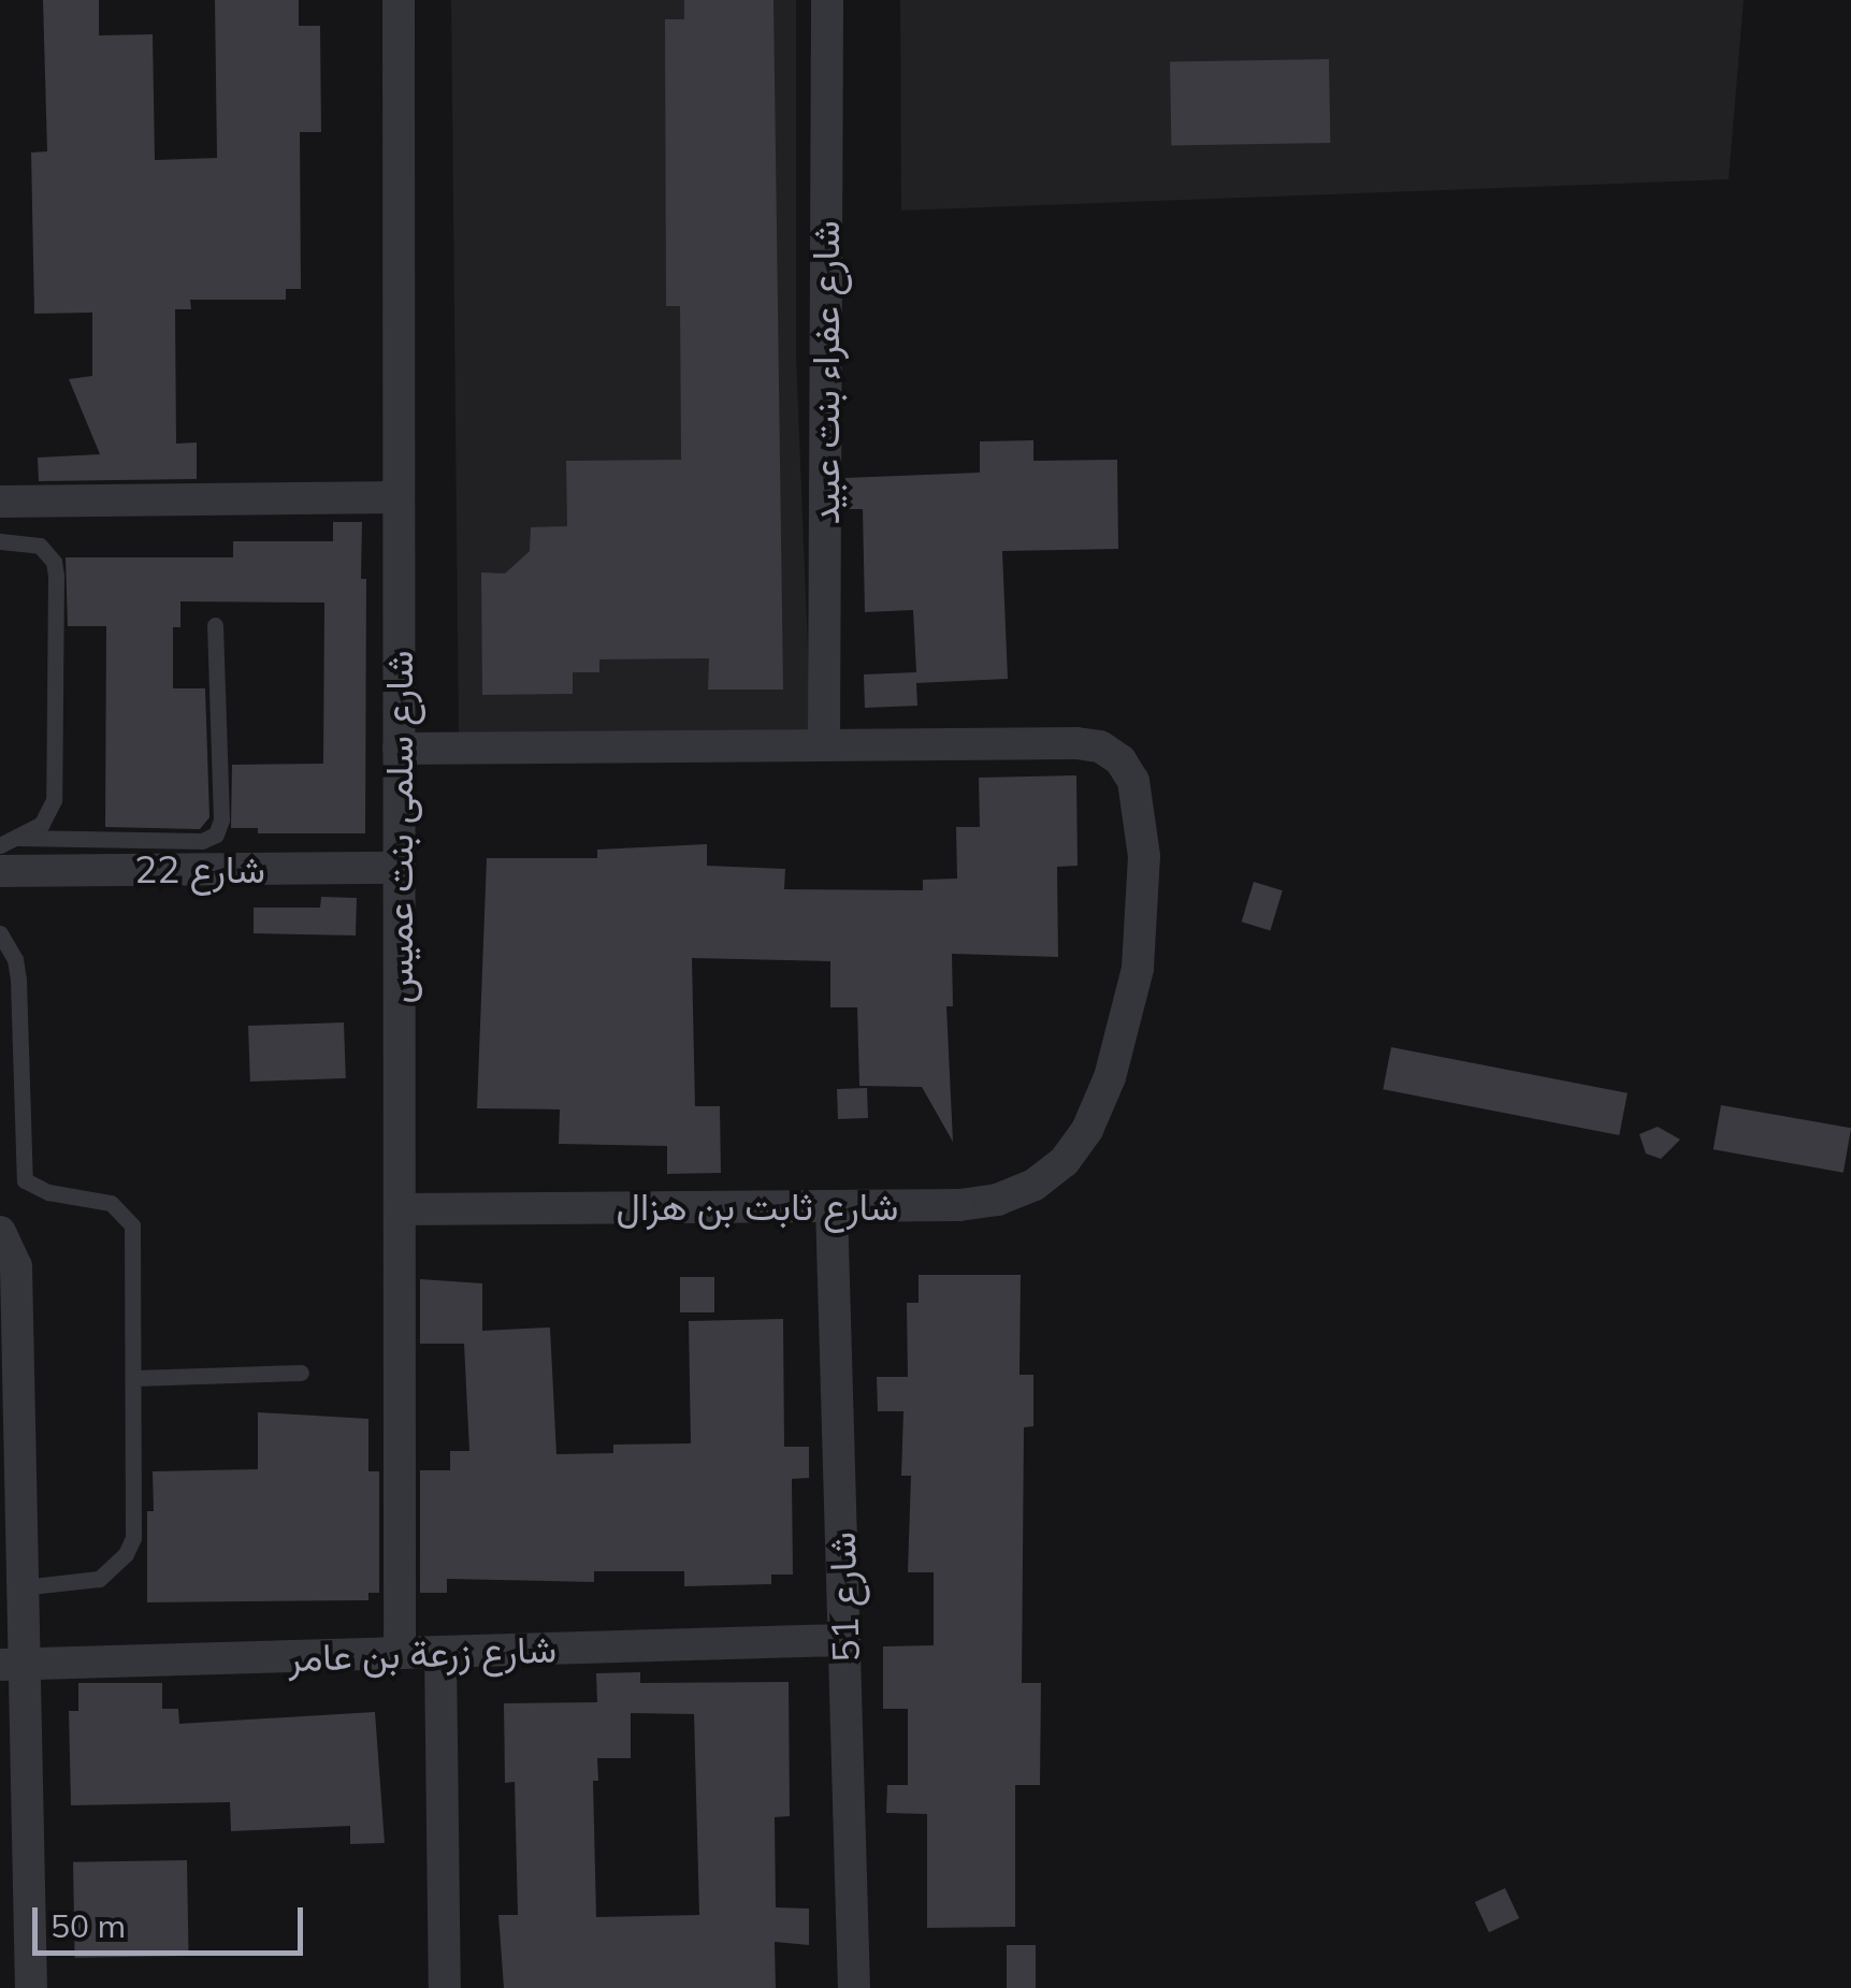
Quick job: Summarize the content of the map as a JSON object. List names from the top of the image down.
{
  "streets": {
    "street": [
      "شارع عفراء بنت عبيد",
      "شارع سلمى بنت عميس",
      "شارع 22",
      "شارع ثابت بن هزال",
      "شارع 51",
      "شارع زرعة بن عامر"
    ]
  },
  "crossings": [
    ["شارع عفراء بنت عبيد", "شارع ثابت بن هزال"],
    ["شارع سلمى بنت عميس", "شارع 22"],
    ["شارع سلمى بنت عميس", "شارع ثابت بن هزال"],
    ["شارع سلمى بنت عميس", "شارع زرعة بن عامر"],
    ["شارع ثابت بن هزال", "شارع 51"],
    ["شارع 51", "شارع زرعة بن عامر"]
  ],
  "scale_bar": "50 m"
}
